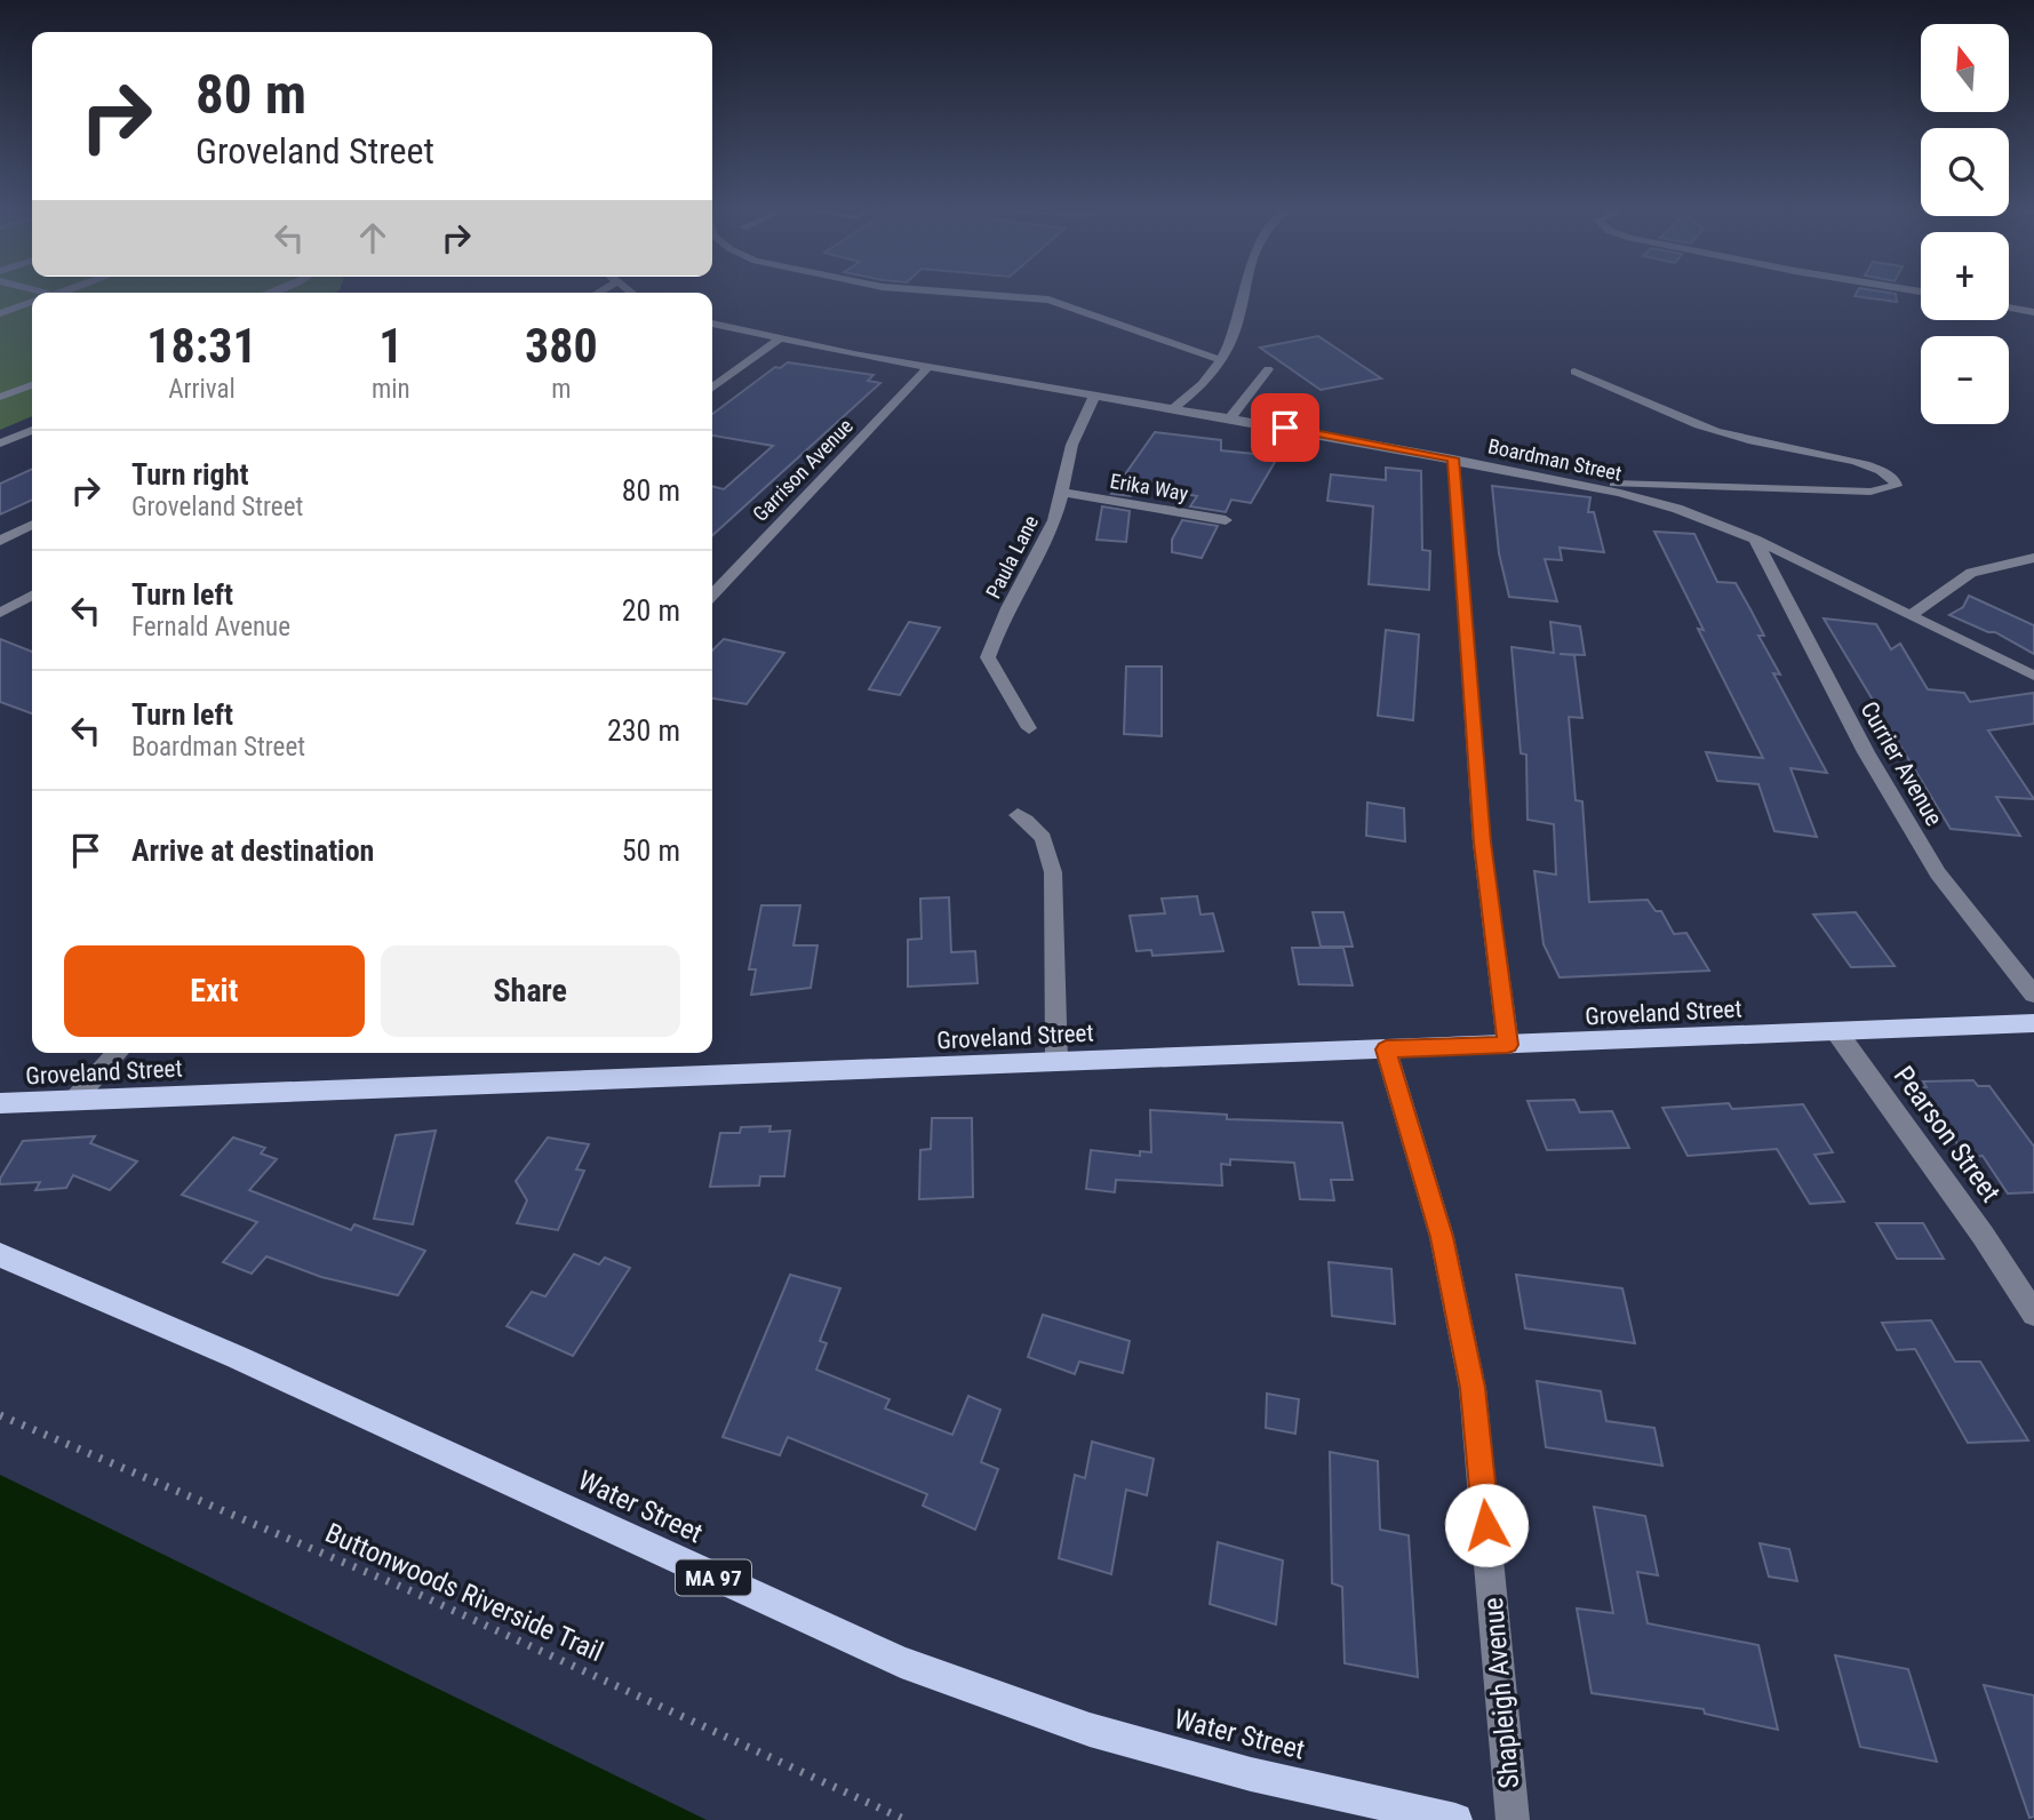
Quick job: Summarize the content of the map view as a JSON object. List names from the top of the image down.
{
  "streets": {
    "main road": ["Groveland Street", "Water Street", "MA 97"],
    "street": [
      "Boardman Street",
      "Garrison Avenue",
      "Erika Way",
      "Paula Lane",
      "Currier Avenue",
      "Pearson Street",
      "Shapleigh Avenue"
    ],
    "path": ["Buttonwoods Riverside Trail"]
  },
  "crossings": [
    ["Boardman Street", "Garrison Avenue"],
    ["Boardman Street", "Paula Lane"],
    ["Boardman Street", "Currier Avenue"],
    ["Erika Way", "Paula Lane"],
    ["Groveland Street", "Pearson Street"],
    ["Groveland Street", "Shapleigh Avenue"]
  ],
  "north": "top",
  "page": {
    "map_buttons": ["+", "−"],
    "turn": ["80 m", "Groveland Street"],
    "eta": [
      "18:31",
      "Arrival",
      "1",
      "min",
      "380",
      "m"
    ],
    "list": [
      {
        "name": "Turn right",
        "note": "Groveland Street",
        "value": "80 m"
      },
      {
        "name": "Turn left",
        "note": "Fernald Avenue",
        "value": "20 m"
      },
      {
        "name": "Turn left",
        "note": "Boardman Street",
        "value": "230 m"
      },
      {
        "name": "Arrive at destination",
        "value": "50 m"
      }
    ],
    "buttons": ["Exit", "Share"]
  }
}
